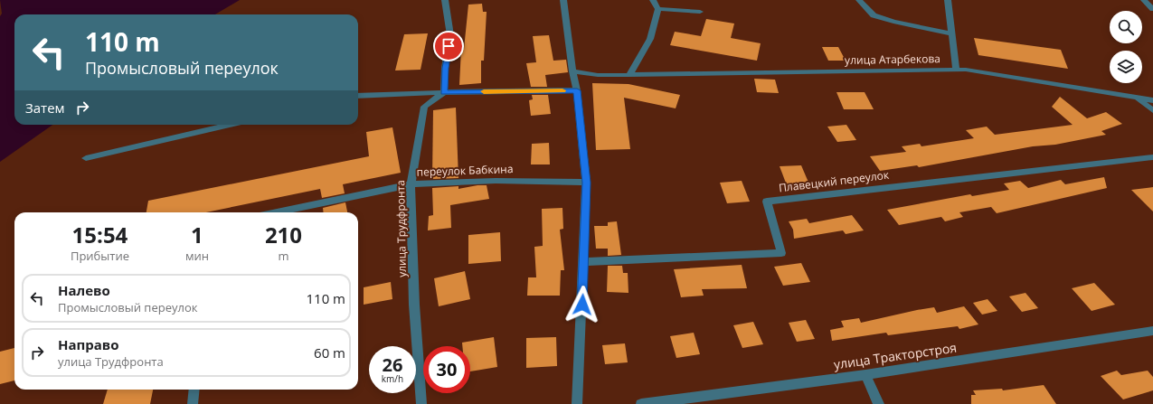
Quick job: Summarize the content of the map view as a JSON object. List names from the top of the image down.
{
  "streets": {
    "street": [
      "улица Атарбекова",
      "переулок Бабкина",
      "Плавецкий переулок",
      "улица Трудфронта",
      "улица Тракторстроя"
    ]
  },
  "crossings": [
    ["переулок Бабкина", "улица Трудфронта"]
  ],
  "page": {
    "turn": ["110 m", "Промысловый переулок"],
    "then": "Затем",
    "eta": [
      "15:54",
      "Прибытие",
      "1",
      "мин",
      "210",
      "m"
    ],
    "list": [
      {
        "name": "Налево",
        "note": "Промысловый переулок",
        "value": "110 m"
      },
      {
        "name": "Направо",
        "note": "улица Трудфронта",
        "value": "60 m"
      }
    ],
    "speed": "26 km/h",
    "limit": "30"
  }
}
